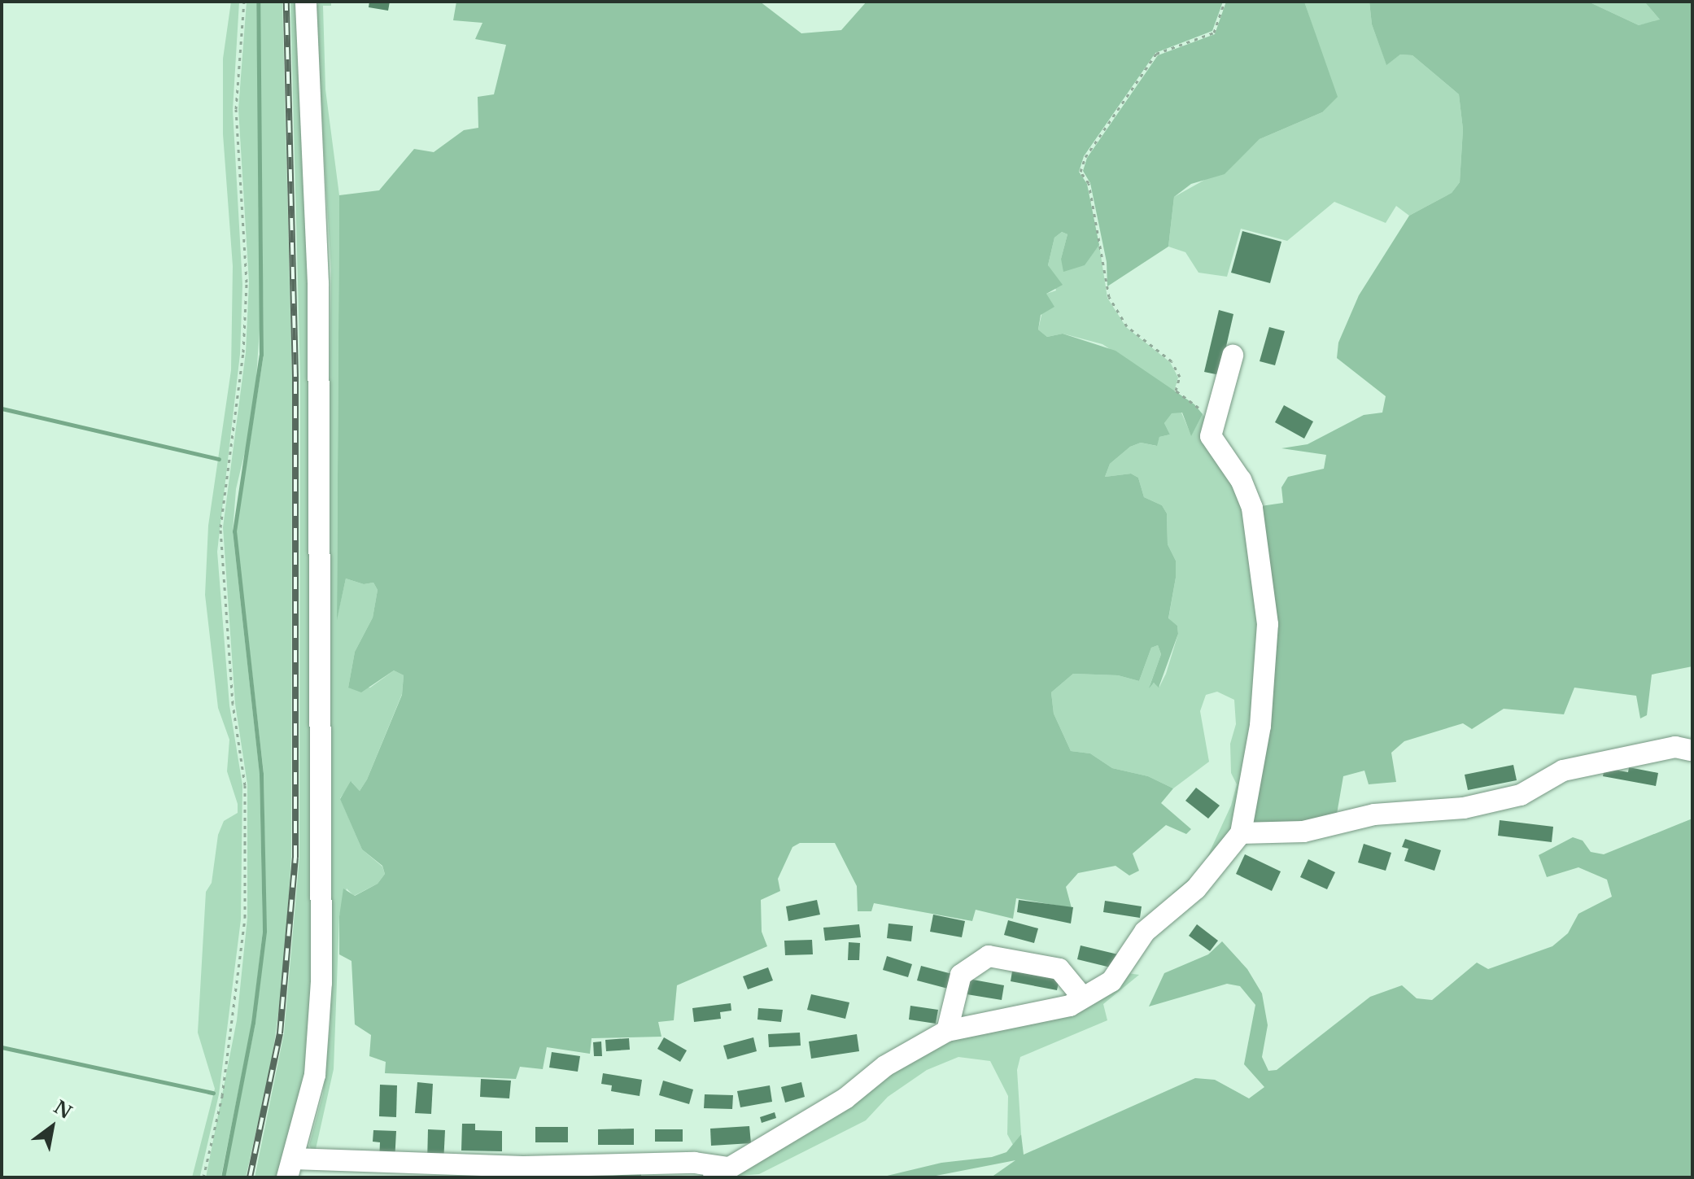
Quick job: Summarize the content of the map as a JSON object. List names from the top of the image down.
{
  "north": "top right"
}
